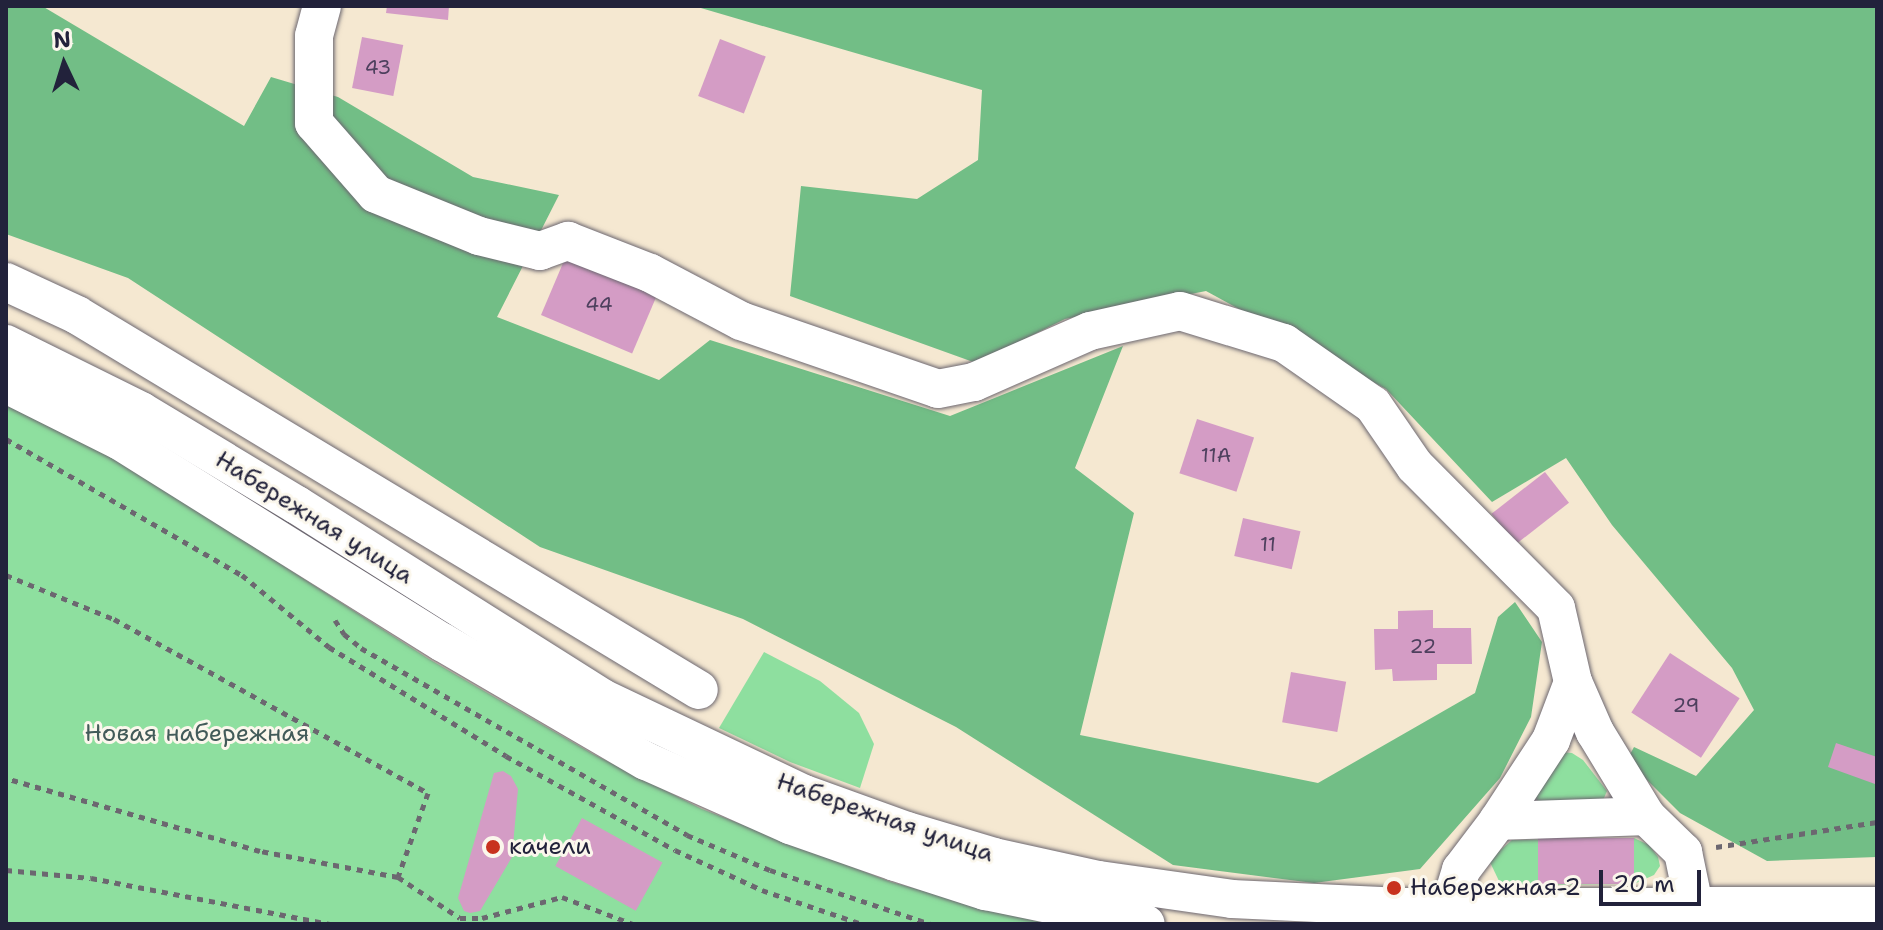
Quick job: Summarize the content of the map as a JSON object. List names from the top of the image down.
{
  "streets": {
    "street": ["Набережная улица"]
  },
  "parks": ["Новая набережная"],
  "places": ["качели", "Набережная-2"],
  "house_numbers": [
    "43",
    "44",
    "11А",
    "11",
    "22",
    "29"
  ],
  "scale_bar": "20 m",
  "north": "top"
}
